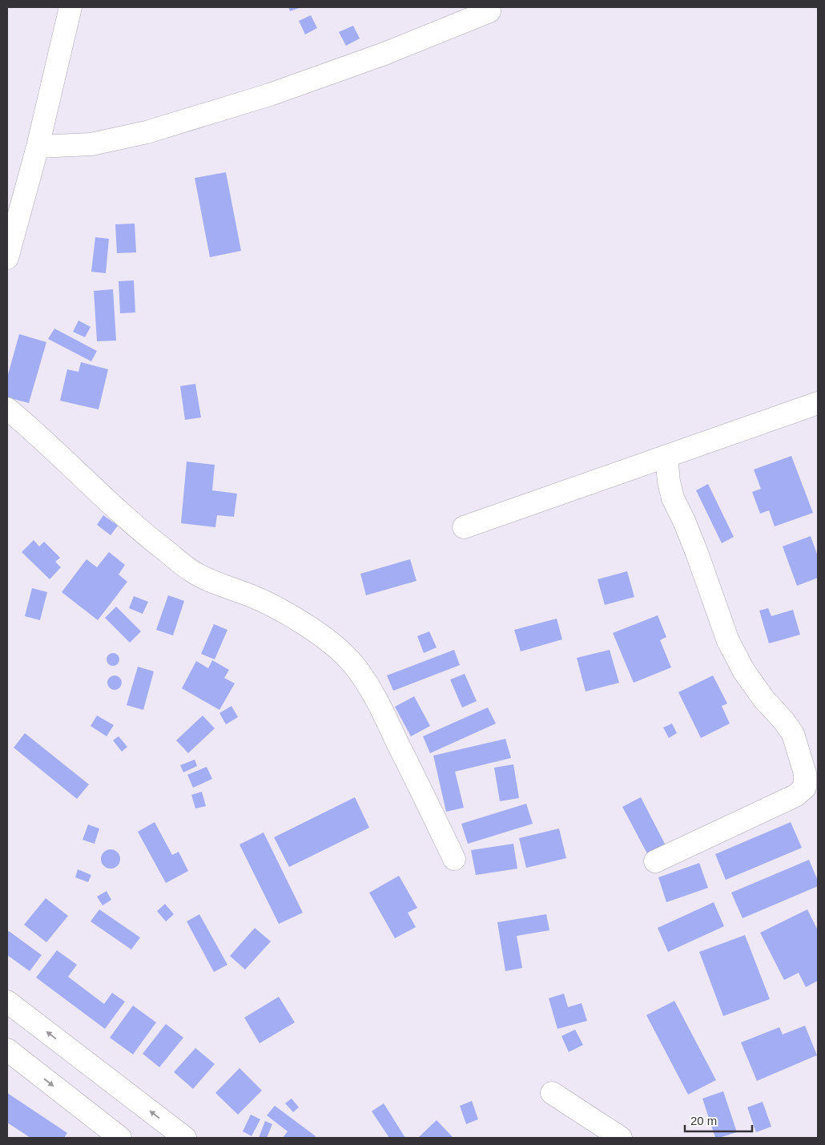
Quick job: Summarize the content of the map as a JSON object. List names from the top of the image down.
{
  "scale_bar": "20 m"
}
